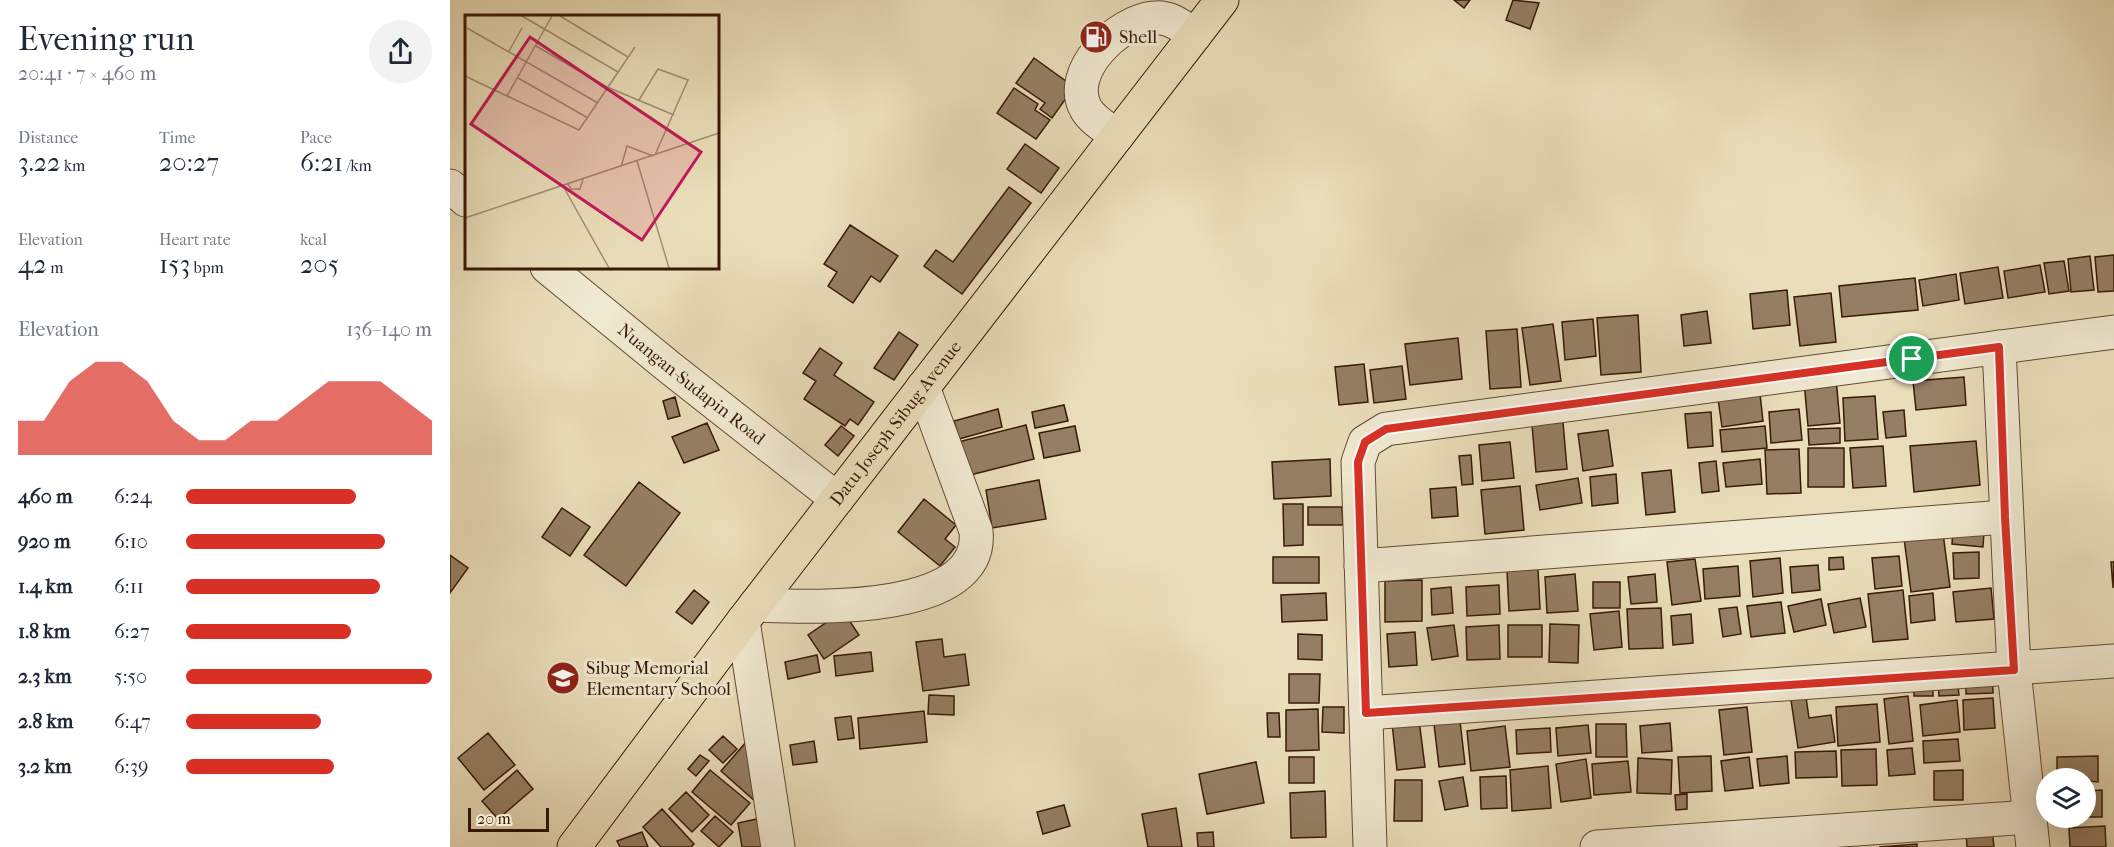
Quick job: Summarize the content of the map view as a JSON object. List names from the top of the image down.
{
  "streets": {
    "main road": ["Datu Joseph Sibug Avenue"],
    "street": ["Nuangan-Sudapin Road"]
  },
  "crossings": [
    ["Nuangan-Sudapin Road", "Datu Joseph Sibug Avenue"]
  ],
  "places": {
    "fuel station": ["Shell"],
    "school or university": ["Sibug Memorial Elementary School"]
  },
  "scale_bar": "20 m",
  "page": {
    "heading": ["Evening run", "20:41 · 7 × 460 m"],
    "stats": [
      ["Distance", "3.22 km"],
      ["Time", "20:27"],
      ["Pace", "6:21 /km"],
      ["Elevation", "42 m"],
      ["Heart rate", "153 bpm"],
      ["kcal", "205"]
    ],
    "chart": ["Elevation", "136–140 m"],
    "list": [
      {
        "name": "460 m",
        "note": "6:24"
      },
      {
        "name": "920 m",
        "note": "6:10"
      },
      {
        "name": "1.4 km",
        "note": "6:11"
      },
      {
        "name": "1.8 km",
        "note": "6:27"
      },
      {
        "name": "2.3 km",
        "note": "5:50"
      },
      {
        "name": "2.8 km",
        "note": "6:47"
      },
      {
        "name": "3.2 km",
        "note": "6:39"
      }
    ],
    "scale": "20 m"
  }
}
